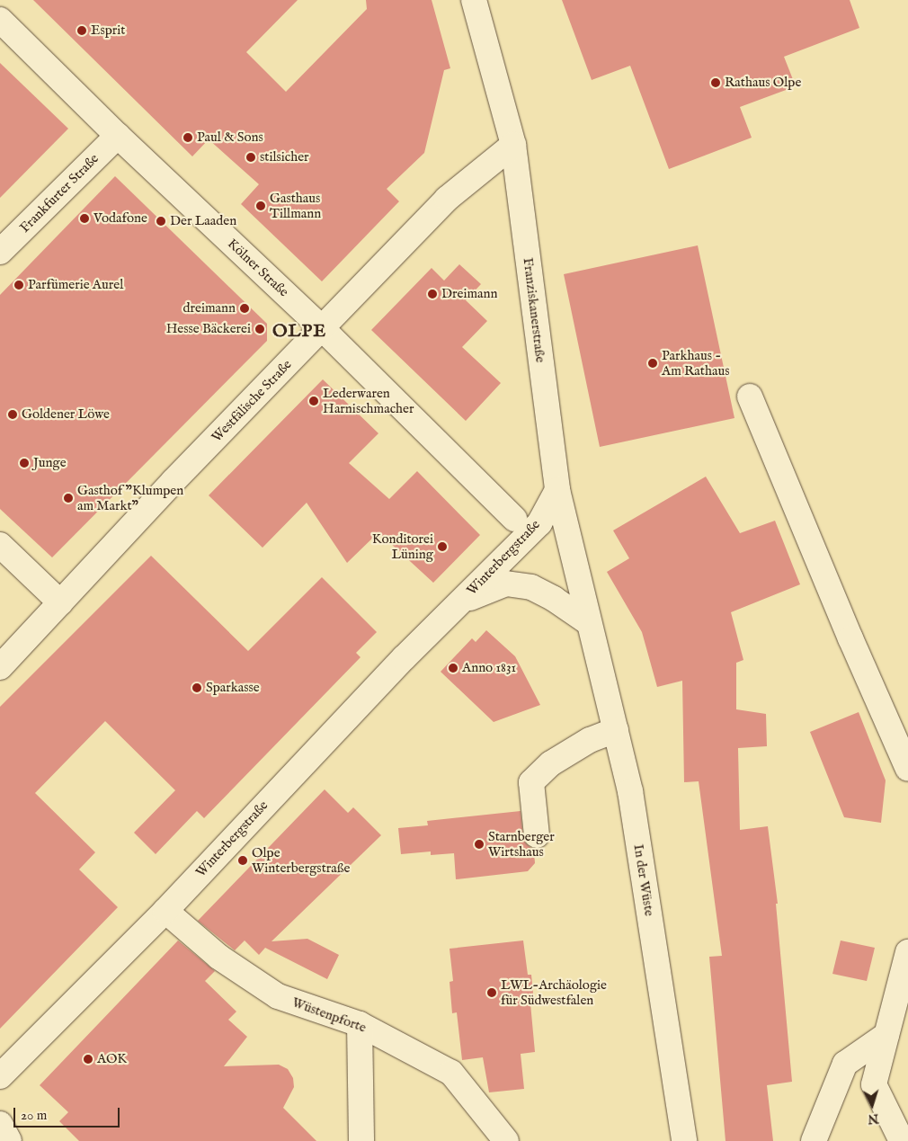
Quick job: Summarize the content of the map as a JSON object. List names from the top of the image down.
{
  "streets": {
    "street": [
      "Frankfurter Straße",
      "Kölner Straße",
      "Franziskanerstraße",
      "Westfälische Straße",
      "Winterbergstraße",
      "In der Wüste",
      "Wüstenpforte"
    ]
  },
  "crossings": [
    ["Frankfurter Straße", "Kölner Straße"],
    ["Kölner Straße", "Westfälische Straße"],
    ["Franziskanerstraße", "Westfälische Straße"],
    ["Franziskanerstraße", "Winterbergstraße"],
    ["Franziskanerstraße", "In der Wüste"],
    ["Winterbergstraße", "In der Wüste"],
    ["Winterbergstraße", "Wüstenpforte"]
  ],
  "districts": ["OLPE"],
  "places": [
    "Esprit",
    "Rathaus Olpe",
    "Paul & Sons",
    "stilsicher",
    "Gasthaus Tillmann",
    "Vodafone",
    "Der Laaden",
    "Parfümerie Aurel",
    "Dreimann",
    "dreimann",
    "Hesse Bäckerei",
    "Parkhaus - Am Rathaus",
    "Lederwaren Harnischmacher",
    "Goldener Löwe",
    "Junge",
    "Gasthof \"Klumpen am Markt\"",
    "Konditorei Lüning",
    "Anno 1831",
    "Sparkasse",
    "Starnberger Wirtshaus",
    "Olpe Winterbergstraße",
    "LWL-Archäologie für Südwestfalen",
    "AOK"
  ],
  "scale_bar": "20 m",
  "north": "bottom"
}
